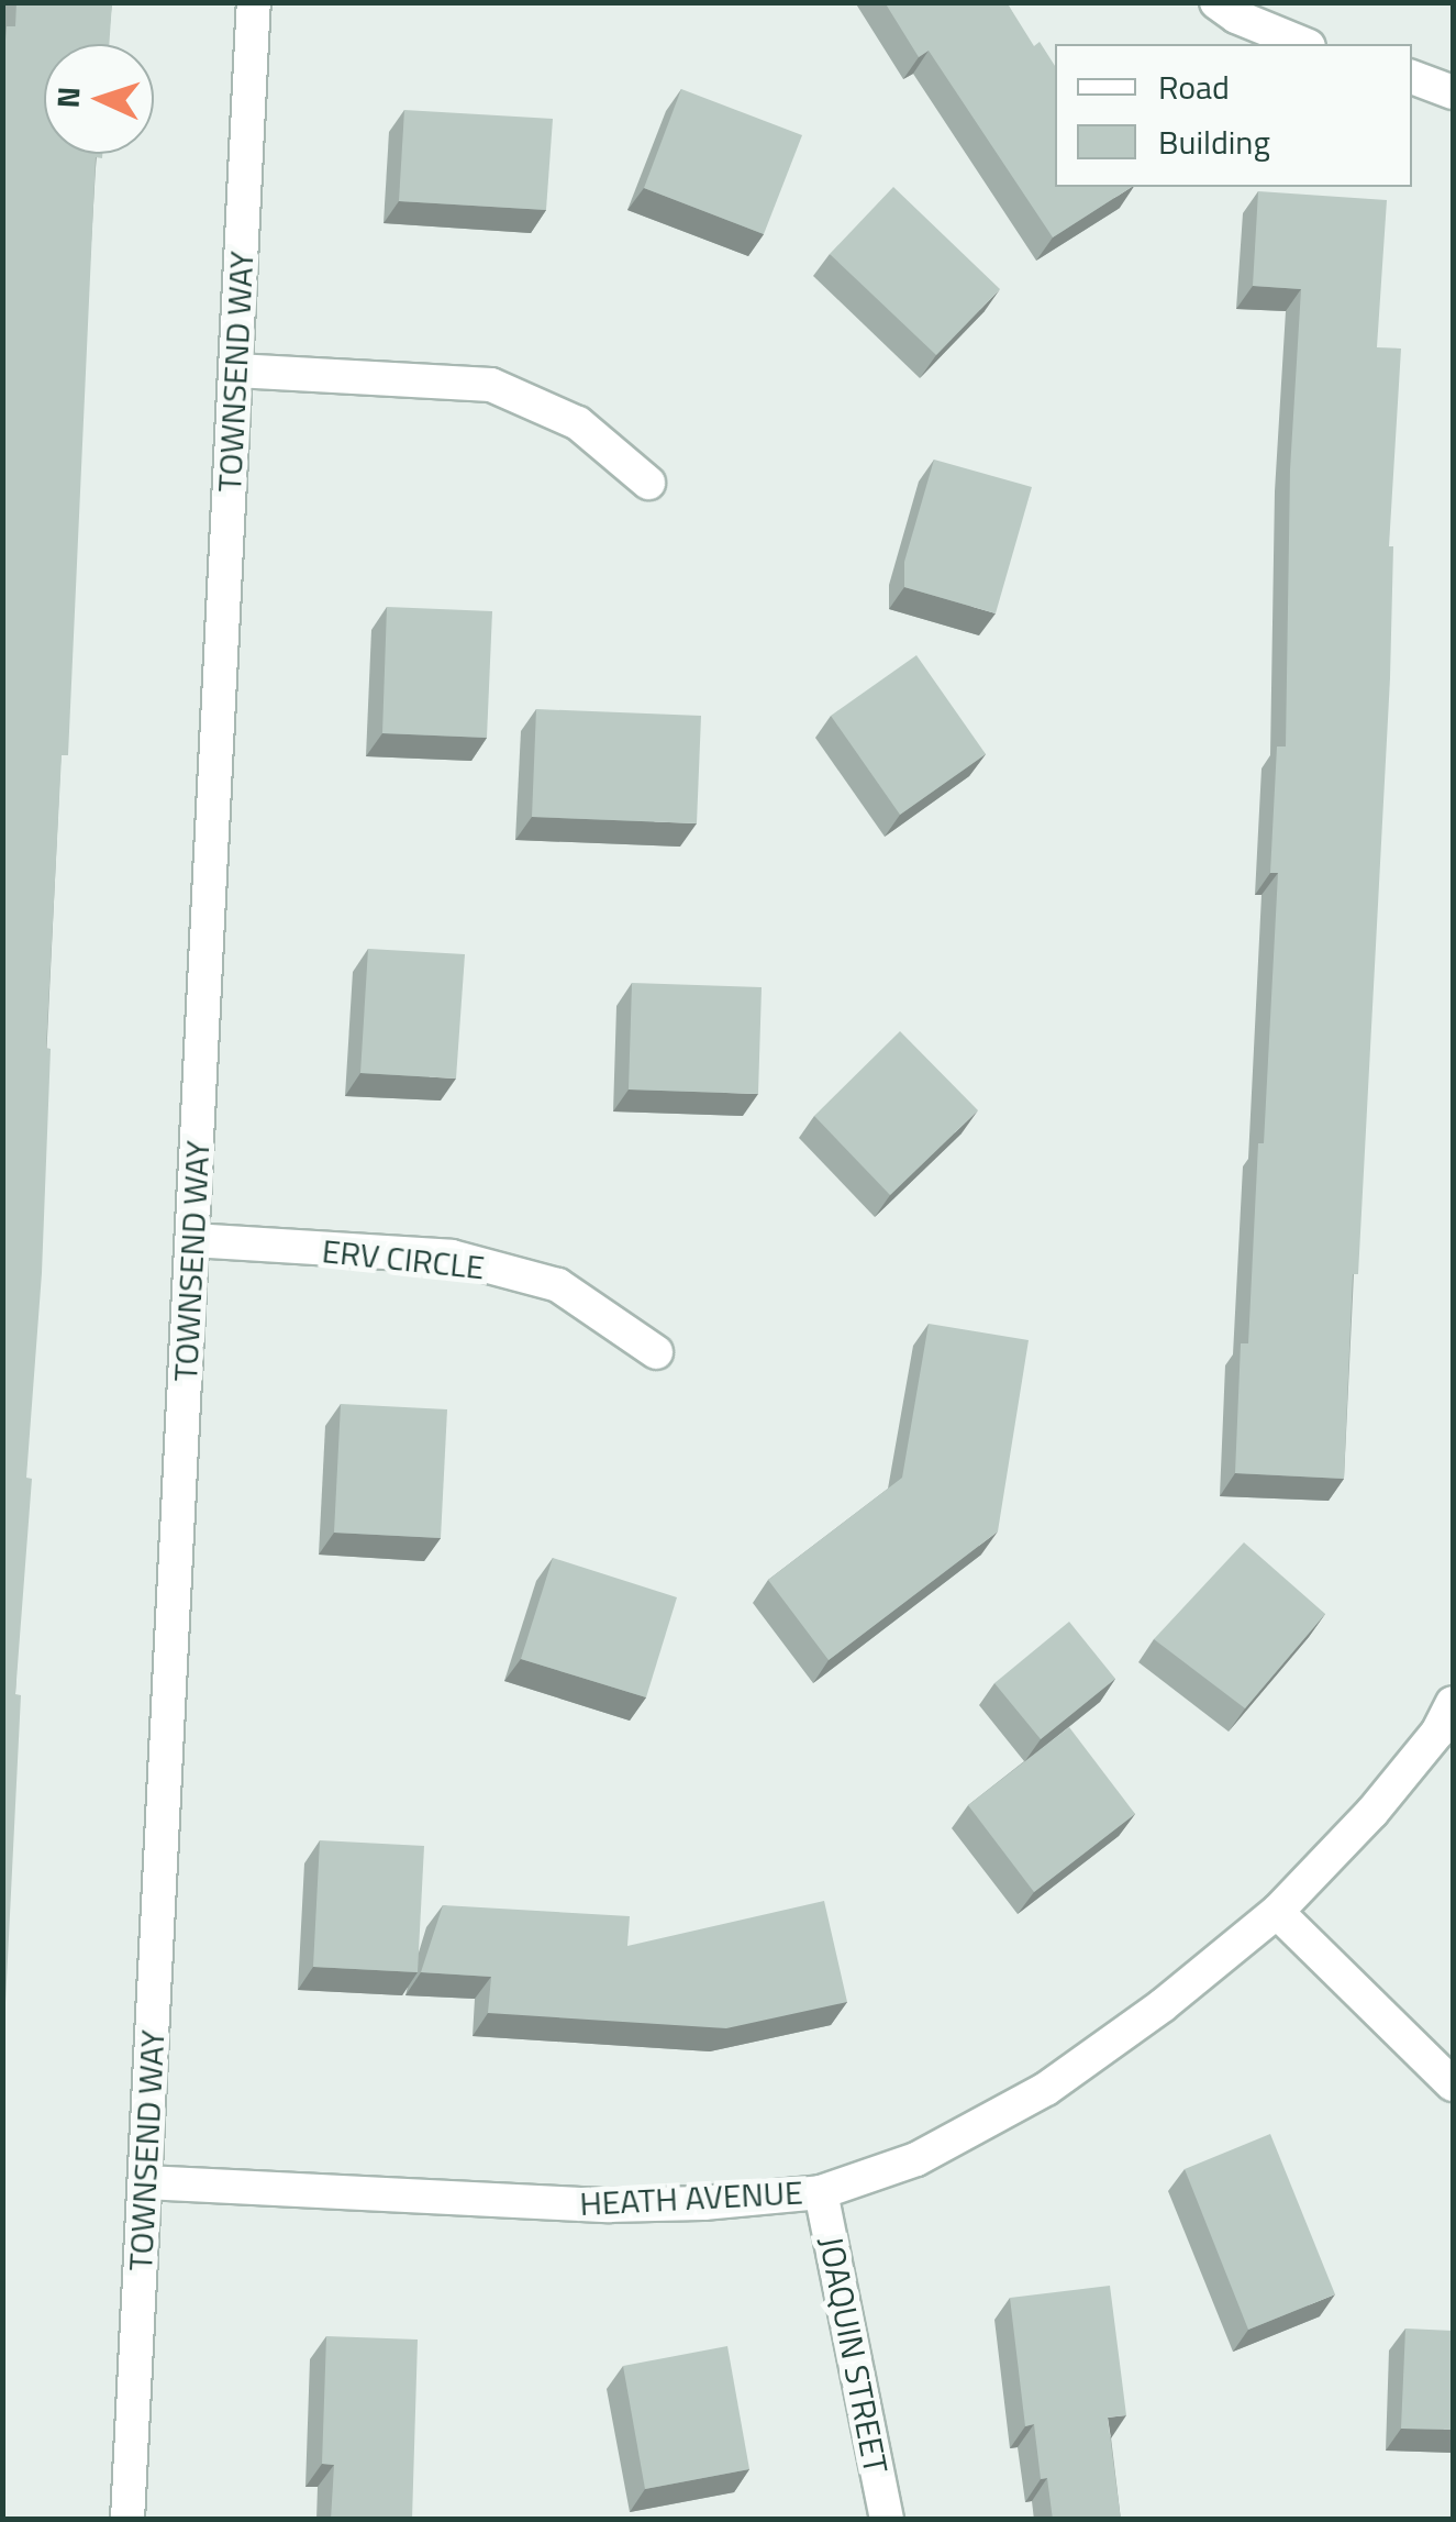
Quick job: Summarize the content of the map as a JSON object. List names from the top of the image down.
{
  "streets": {
    "street": [
      "TOWNSEND WAY",
      "ERV CIRCLE",
      "HEATH AVENUE",
      "JOAQUIN STREET"
    ]
  },
  "crossings": [
    ["TOWNSEND WAY", "ERV CIRCLE"],
    ["TOWNSEND WAY", "HEATH AVENUE"],
    ["HEATH AVENUE", "JOAQUIN STREET"]
  ],
  "legend": ["Road", "Building"],
  "north": "left"
}
